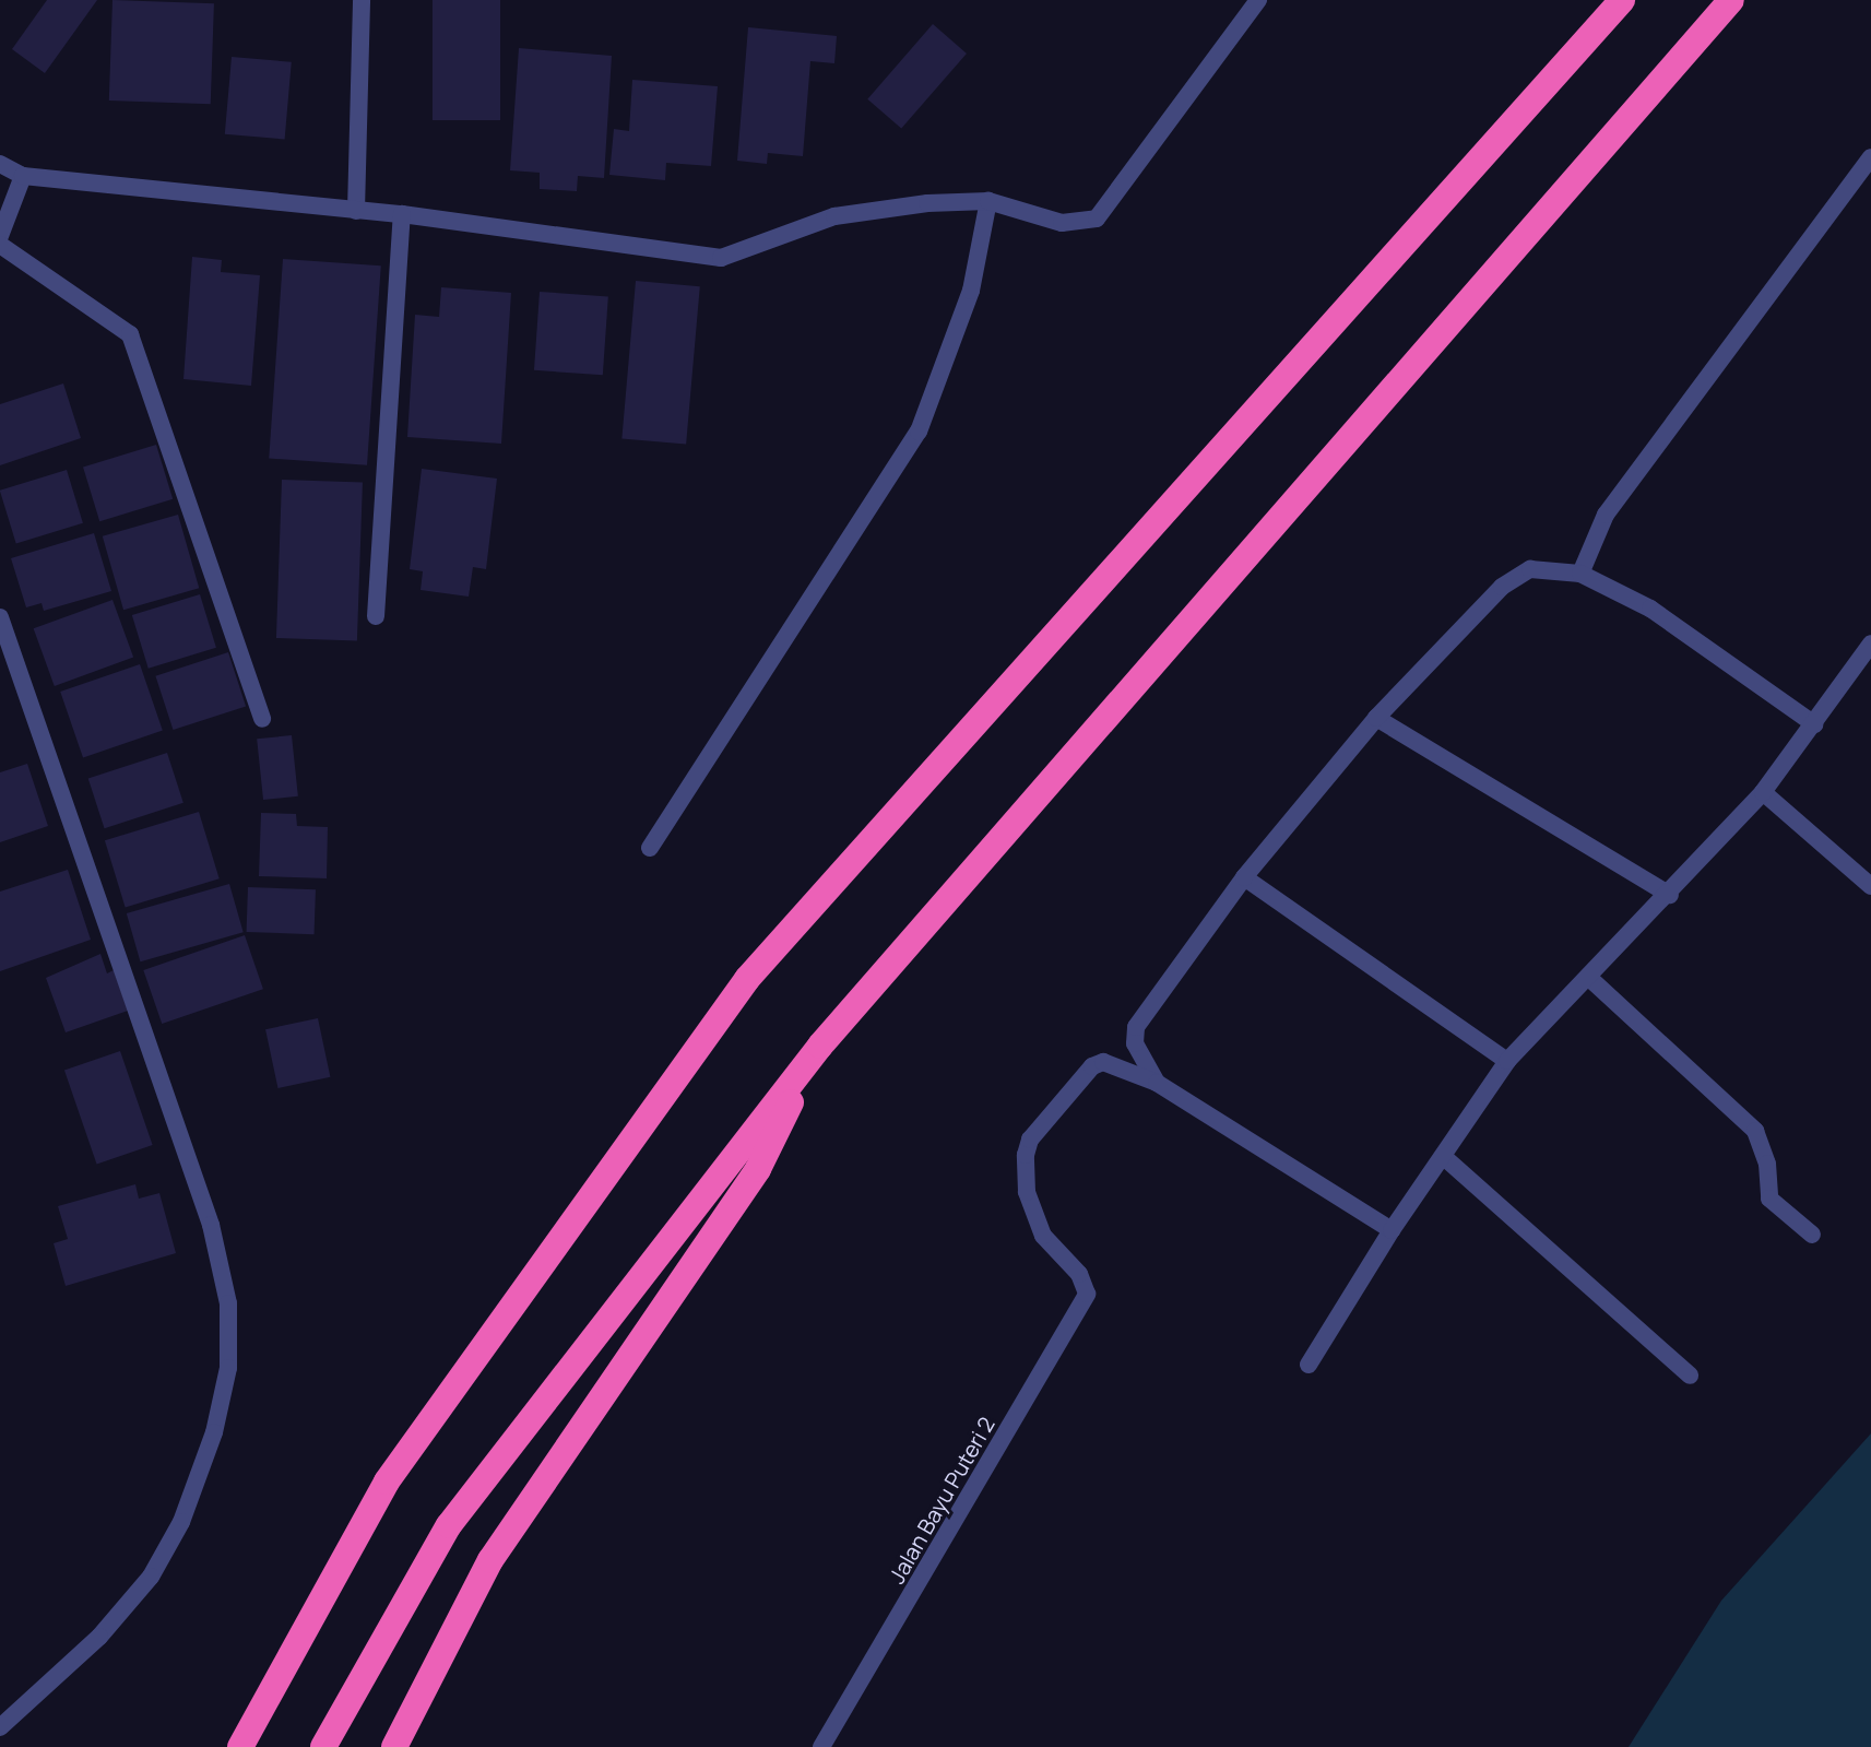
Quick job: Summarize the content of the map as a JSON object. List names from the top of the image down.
{
  "streets": {
    "street": ["Jalan Bayu Puteri 2"]
  }
}
